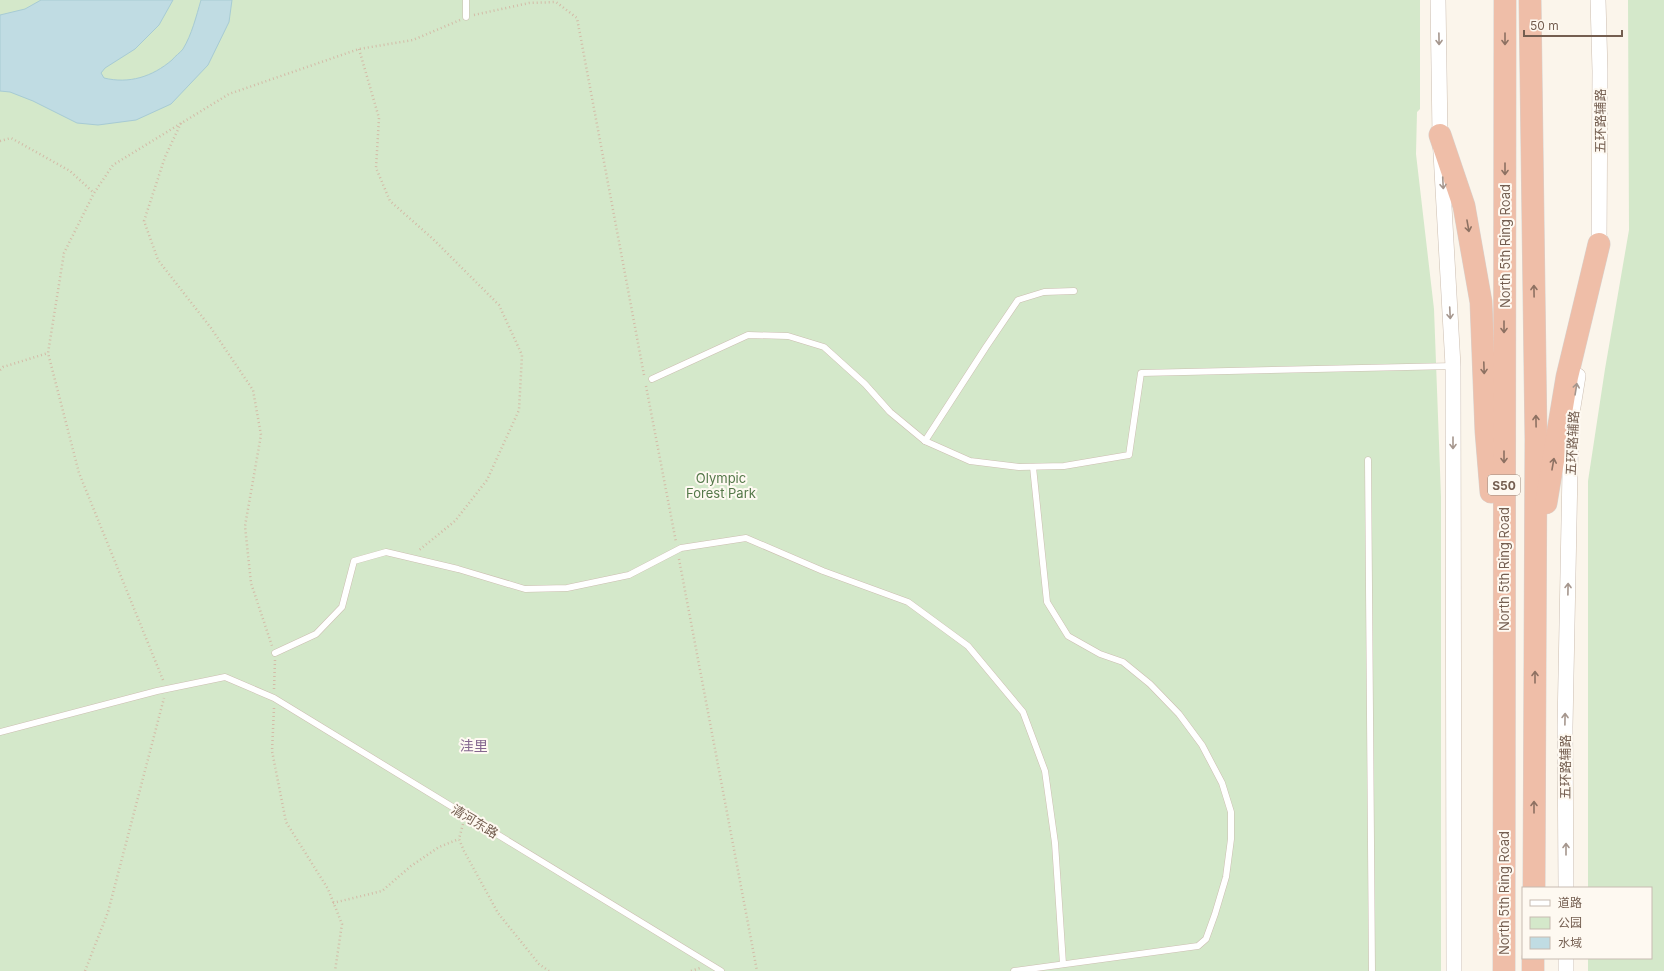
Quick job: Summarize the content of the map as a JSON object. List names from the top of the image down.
{
  "streets": {
    "highway": ["North 5th Ring Road", "S50"],
    "street": ["五环路辅路"],
    "lane": ["清河东路"]
  },
  "districts": ["洼里"],
  "parks": ["Olympic Forest Park"],
  "legend": ["道路", "公园", "水域"],
  "scale_bar": "50 m"
}
